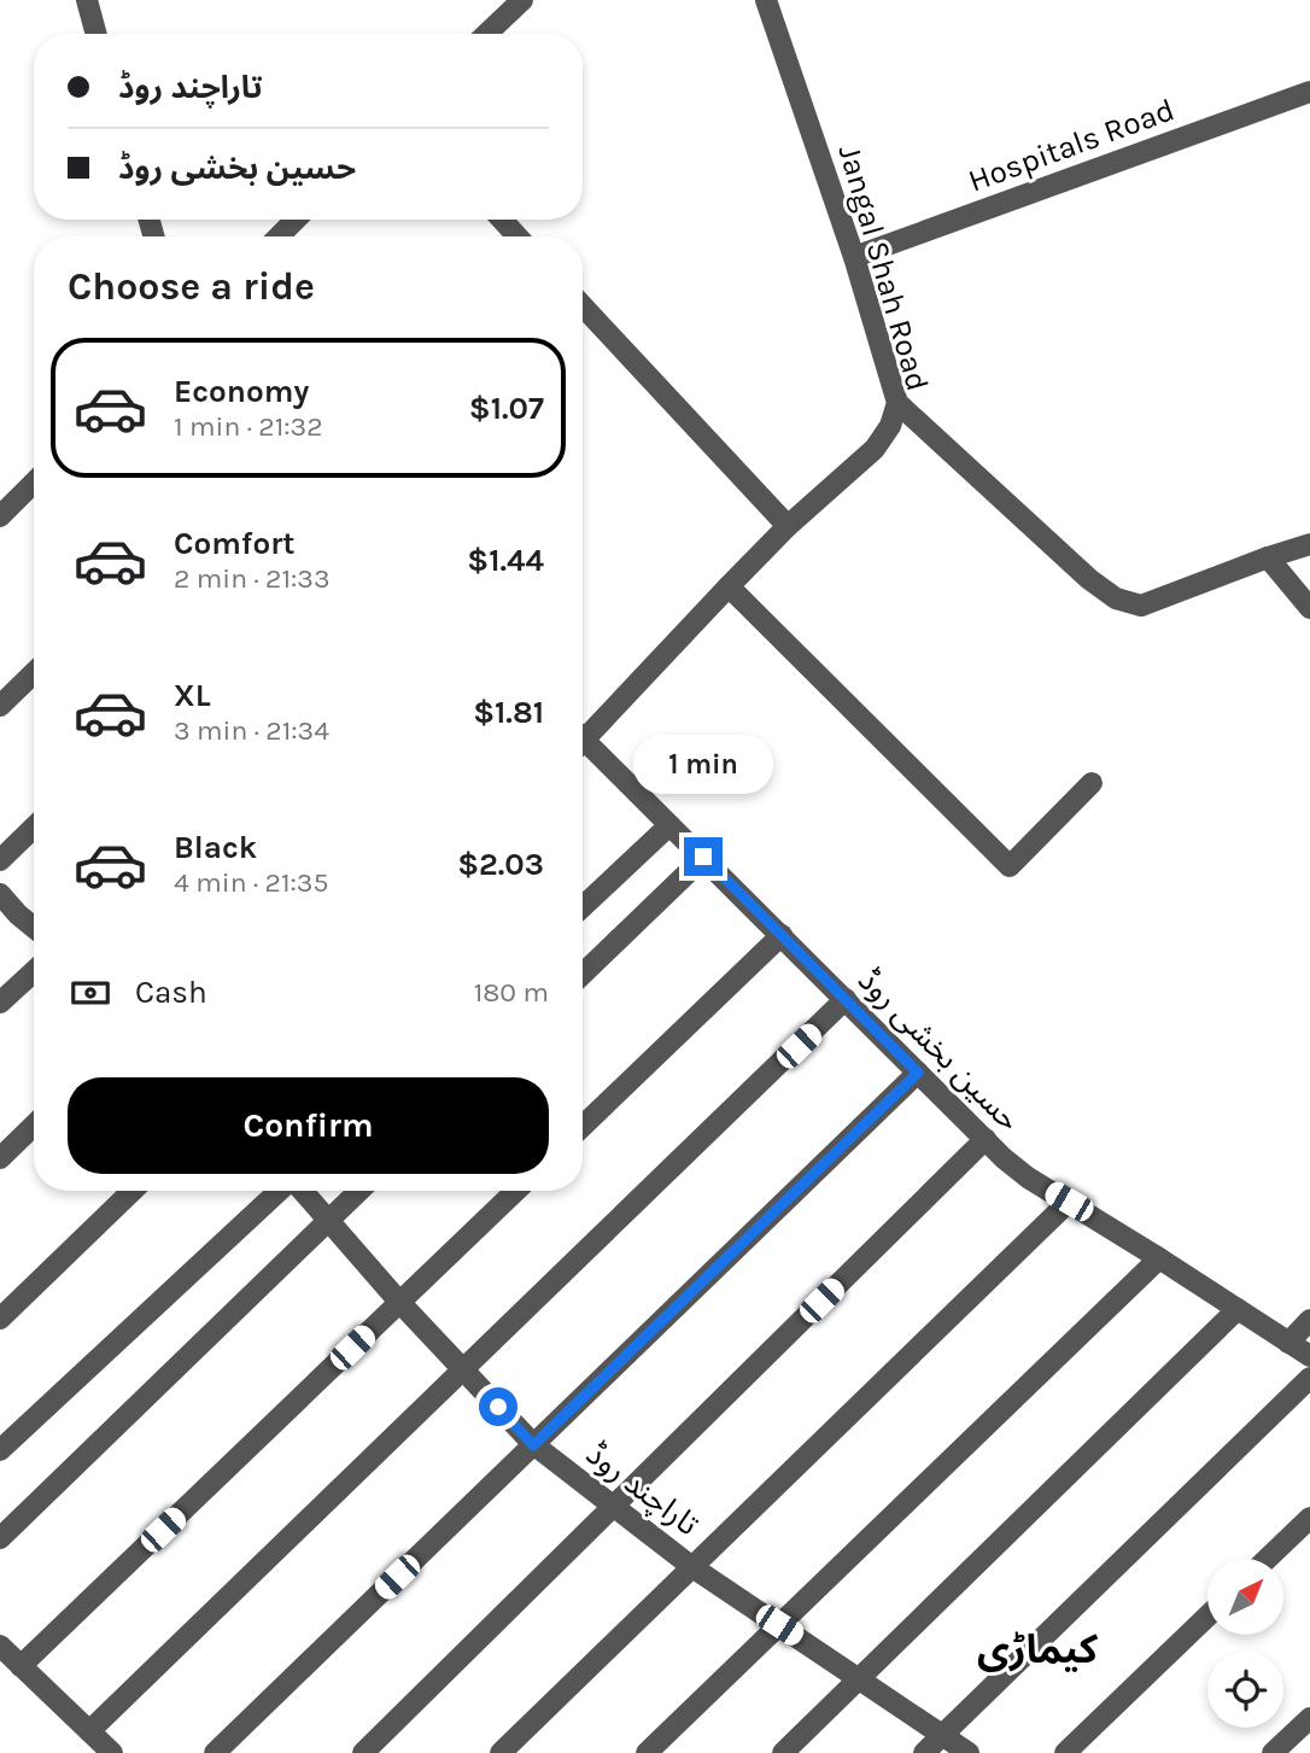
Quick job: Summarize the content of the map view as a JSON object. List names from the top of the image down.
{
  "streets": {
    "street": [
      "Hospitals Road",
      "Jangal Shah Road",
      "حسین بخشی روڈ",
      "تاراچند روڈ"
    ]
  },
  "crossings": [
    ["Hospitals Road", "Jangal Shah Road"]
  ],
  "districts": ["کیماڑی"],
  "north": "top right",
  "page": {
    "banner": ["تاراچند روڈ", "حسین بخشی روڈ"],
    "heading": "Choose a ride",
    "list": [
      {
        "name": "Economy",
        "note": "1 min · 21:32",
        "value": "$1.07"
      },
      {
        "name": "Comfort",
        "note": "2 min · 21:33",
        "value": "$1.44"
      },
      {
        "name": "XL",
        "note": "3 min · 21:34",
        "value": "$1.81"
      },
      {
        "name": "Black",
        "note": "4 min · 21:35",
        "value": "$2.03"
      }
    ],
    "bubble": "1 min",
    "pay": ["Cash", "180 m"],
    "buttons": "Confirm"
  }
}
